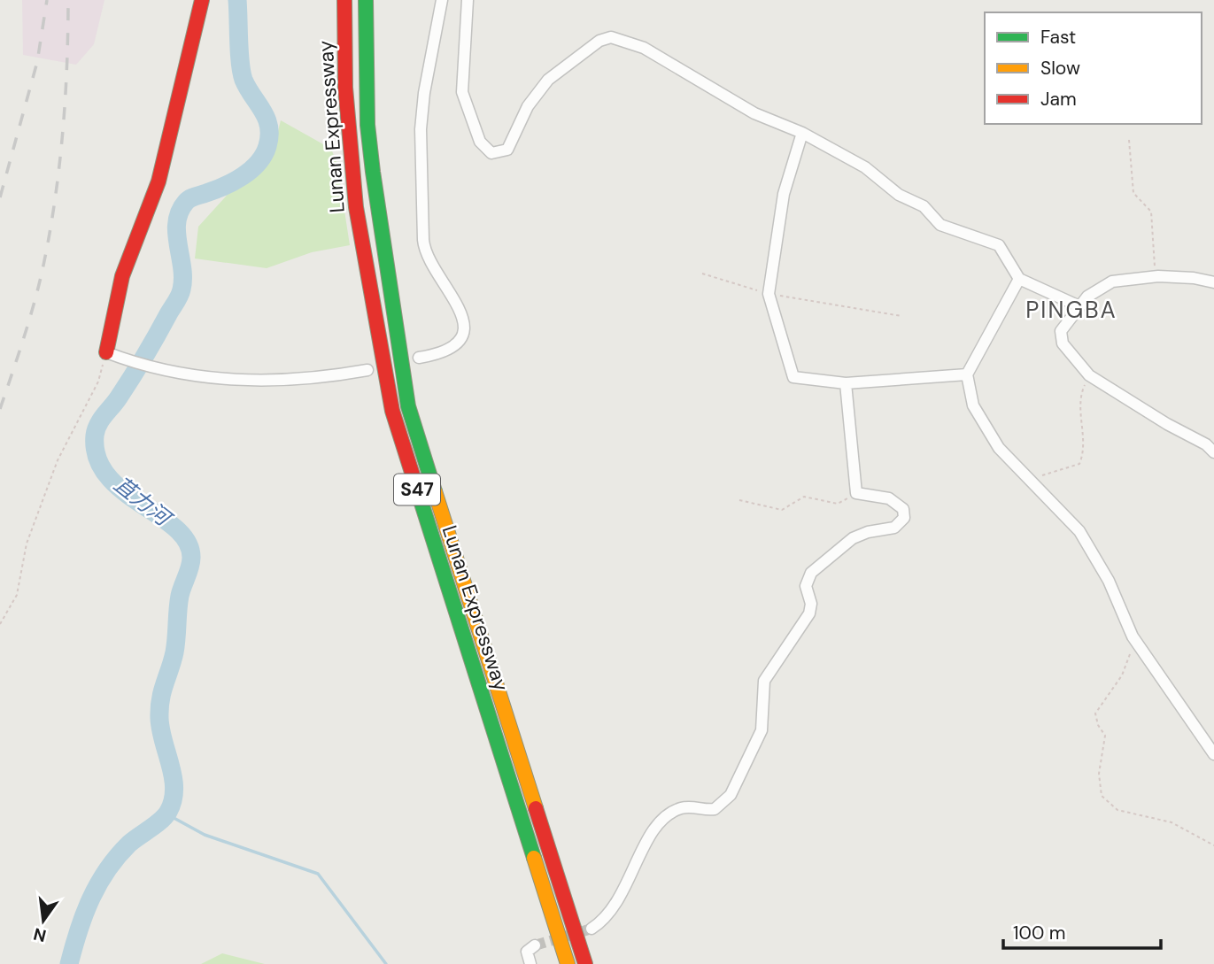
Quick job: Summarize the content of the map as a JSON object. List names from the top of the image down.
{
  "streets": {
    "main road": ["Lunan Expressway", "S47"]
  },
  "districts": ["PINGBA"],
  "water": ["苴力河"],
  "legend": ["Fast", "Slow", "Jam"],
  "scale_bar": "100 m",
  "north": "bottom"
}
